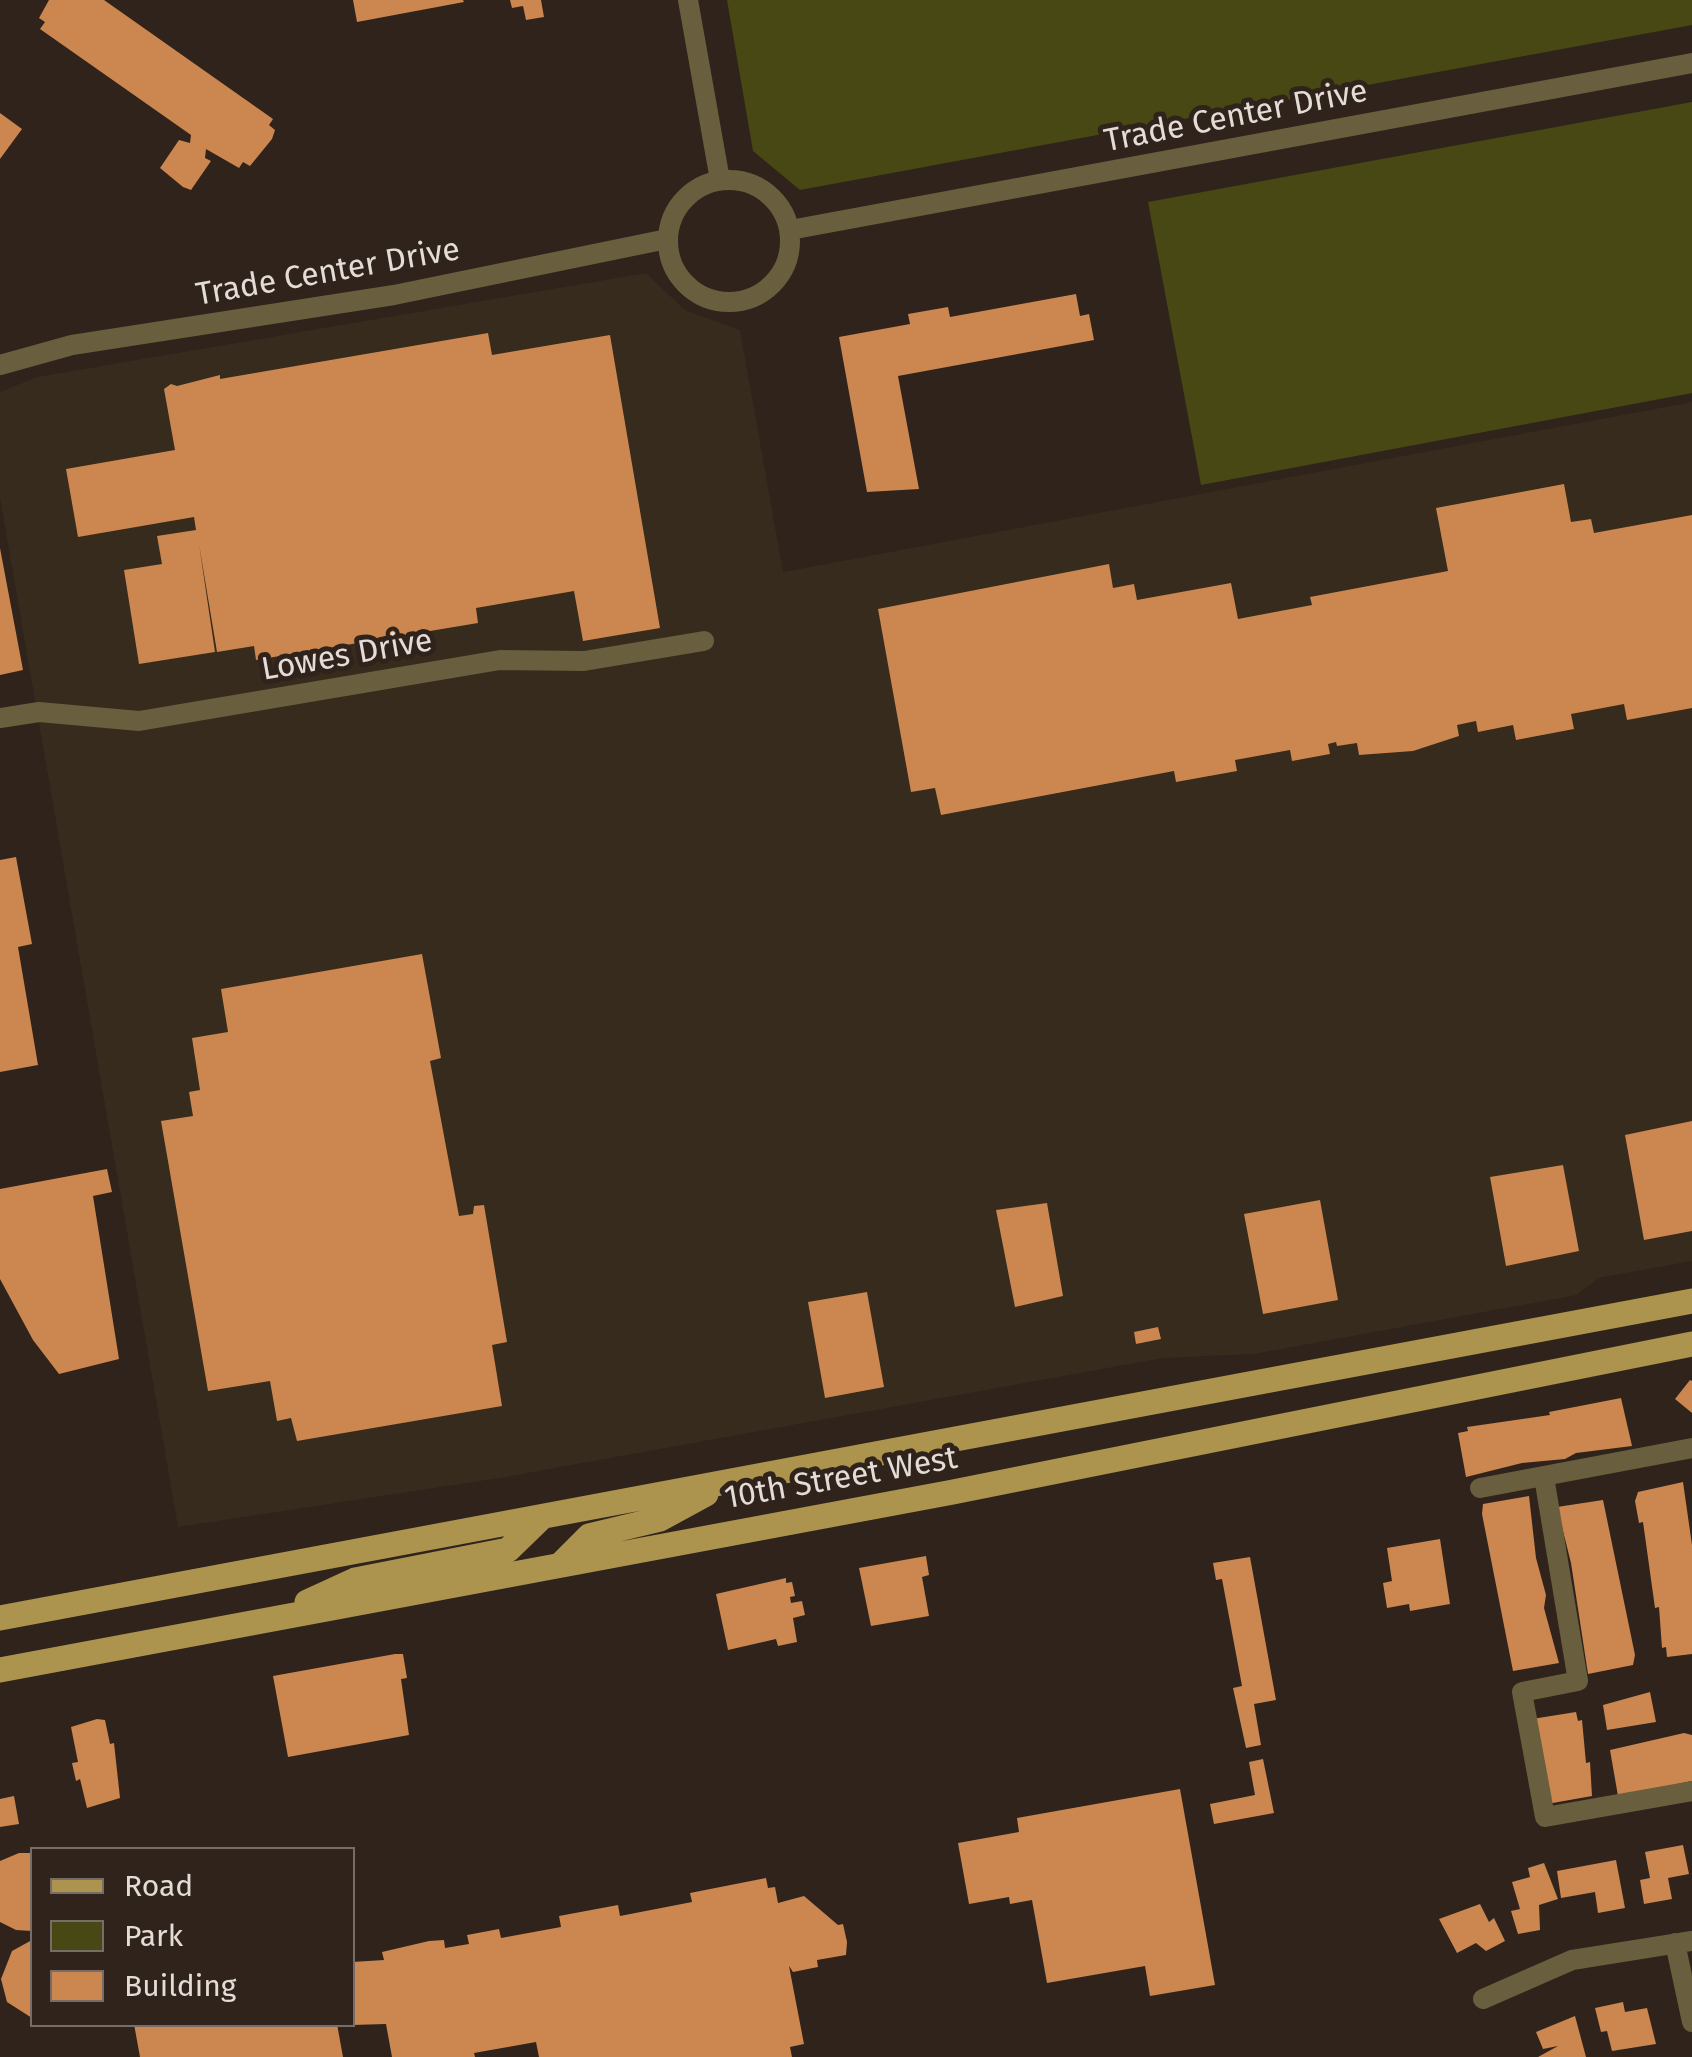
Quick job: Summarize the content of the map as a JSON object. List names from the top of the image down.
{
  "streets": {
    "main road": ["10th Street West"],
    "street": ["Trade Center Drive", "Lowes Drive"]
  },
  "legend": ["Road", "Park", "Building"]
}
